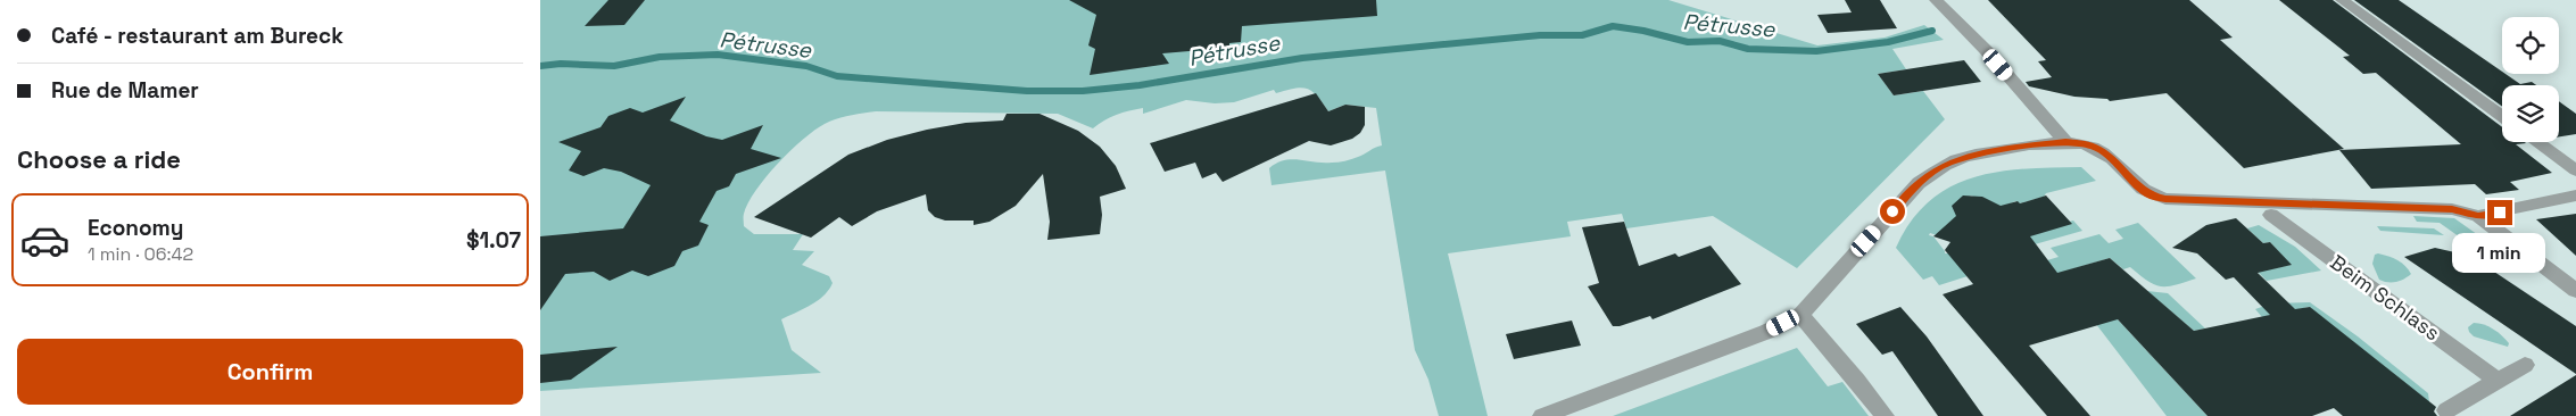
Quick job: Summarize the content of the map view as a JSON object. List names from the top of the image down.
{
  "streets": {
    "street": ["Beim Schlass"]
  },
  "water": ["Pétrusse"],
  "page": {
    "banner": ["Café - restaurant am Bureck", "Rue de Mamer"],
    "heading": "Choose a ride",
    "list": [
      {
        "name": "Economy",
        "note": "1 min · 06:42",
        "value": "$1.07"
      }
    ],
    "bubble": "1 min",
    "buttons": "Confirm"
  }
}
